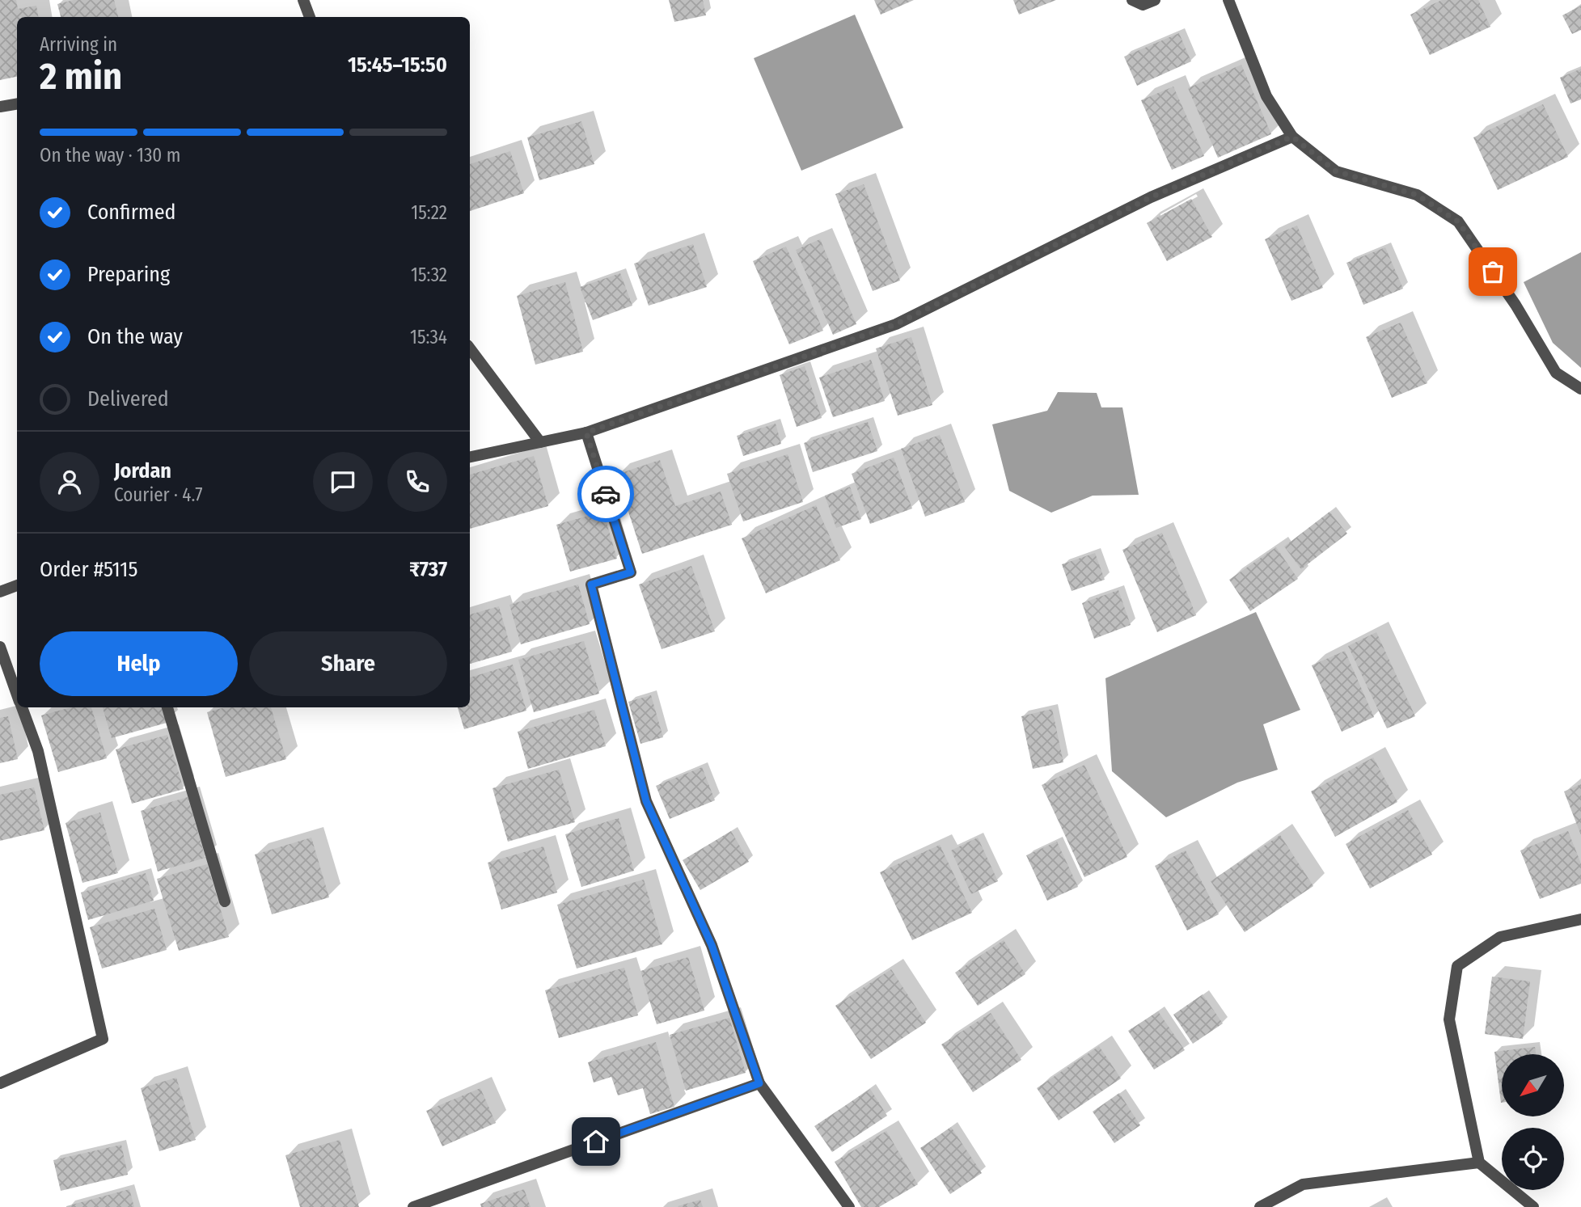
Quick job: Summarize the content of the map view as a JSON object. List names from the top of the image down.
{
  "north": "bottom left",
  "page": {
    "heading": ["2 min", "Arriving in", "15:45–15:50"],
    "panel": [
      "Jordan",
      "Courier · 4.7",
      "Order #5115",
      "₹737"
    ],
    "bar": "On the way · 130 m",
    "list": [
      ["Confirmed", "15:22"],
      ["Preparing", "15:32"],
      ["On the way", "15:34"],
      "Delivered"
    ],
    "buttons": ["Help", "Share"]
  }
}
